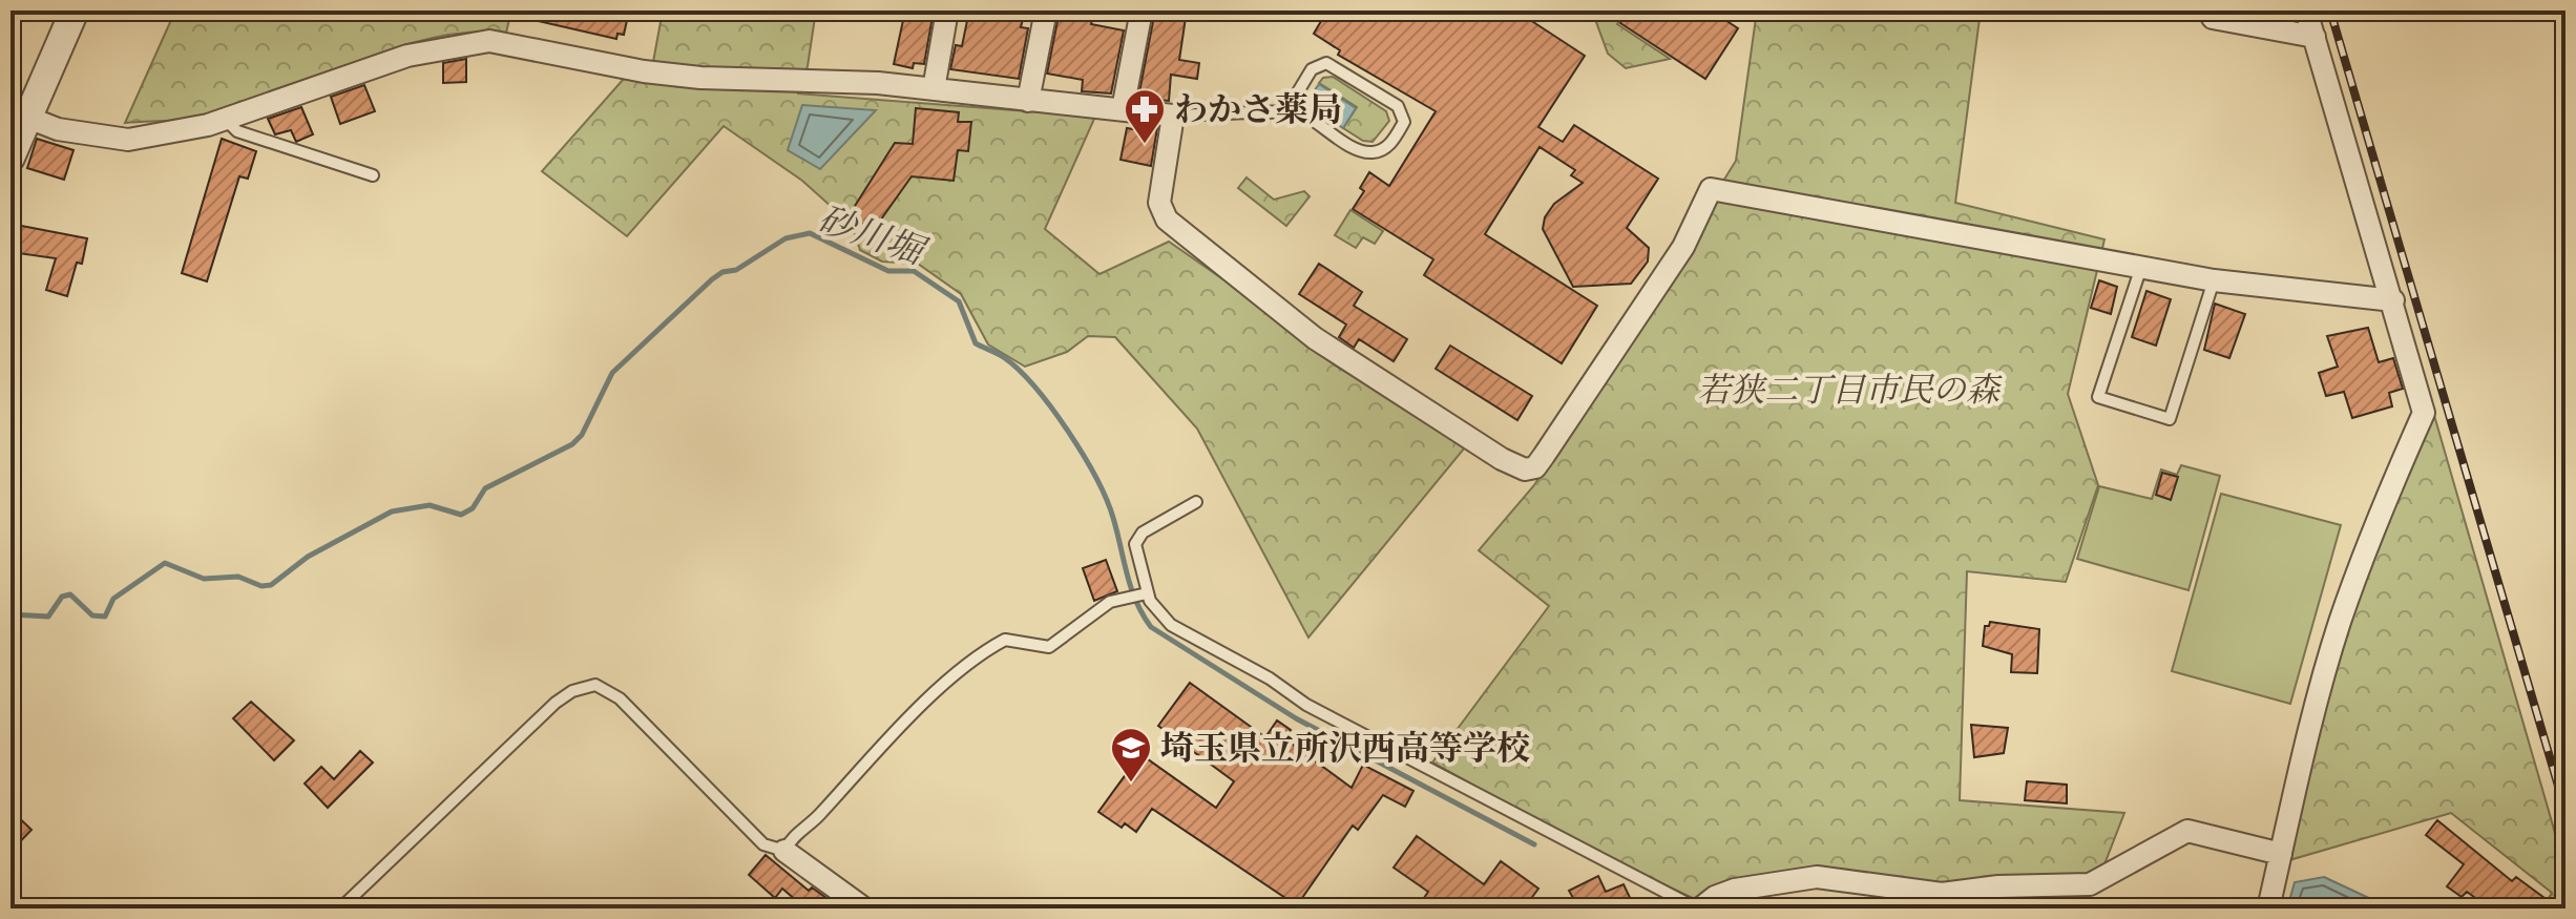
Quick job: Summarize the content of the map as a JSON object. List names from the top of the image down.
{
  "water": ["砂川堀"],
  "parks": ["若狭二丁目市民の森"],
  "places": {
    "pharmacy": ["わかさ薬局"],
    "school or university": ["埼玉県立所沢西高等学校"]
  }
}
